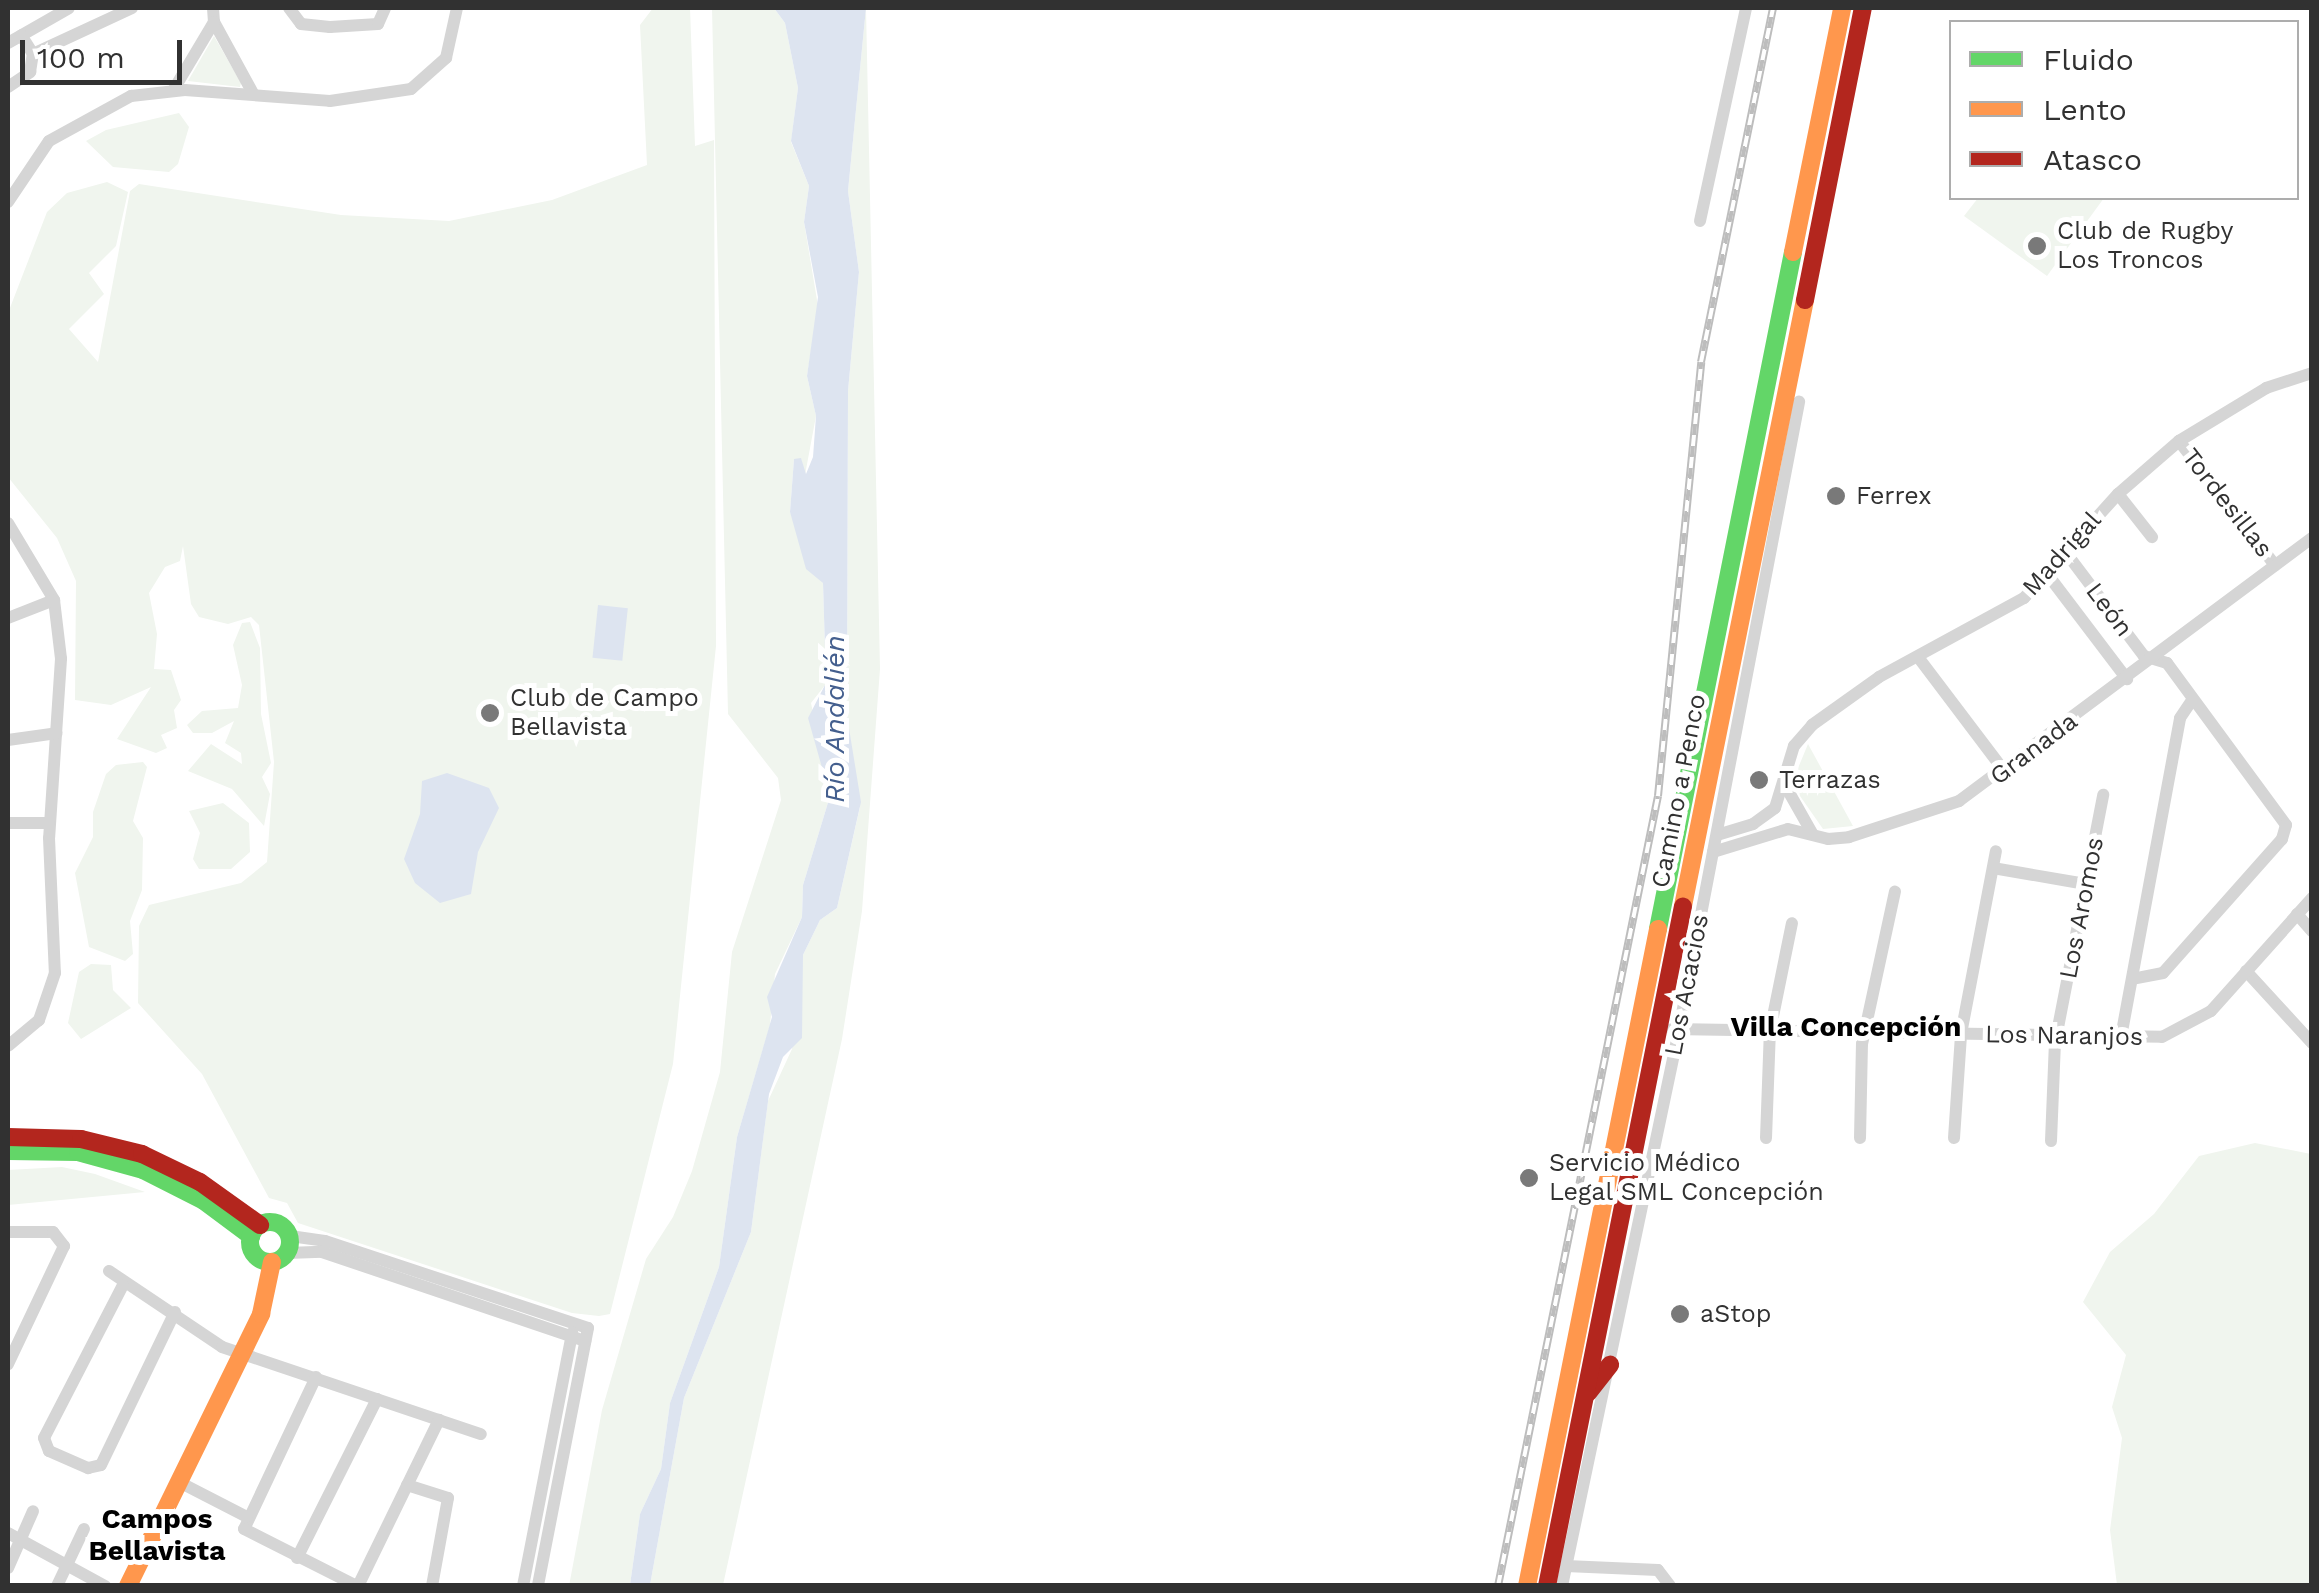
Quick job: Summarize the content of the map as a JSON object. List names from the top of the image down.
{
  "streets": {
    "main road": ["Camino a Penco"],
    "street": [
      "Tordesillas",
      "Madrigal",
      "León",
      "Granada",
      "Los Aromos",
      "Los Acacios",
      "Los Naranjos"
    ]
  },
  "crossings": [
    ["Tordesillas", "Madrigal"],
    ["Tordesillas", "Granada"],
    ["Madrigal", "León"],
    ["Madrigal", "Granada"],
    ["Madrigal", "Los Acacios"],
    ["León", "Granada"],
    ["Granada", "Los Acacios"],
    ["Camino a Penco", "Los Naranjos"],
    ["Los Aromos", "Los Naranjos"],
    ["Los Acacios", "Los Naranjos"]
  ],
  "districts": ["Villa Concepción", "Campos Bellavista"],
  "water": ["Río Andalién"],
  "places": [
    "Club de Rugby Los Troncos",
    "Ferrex",
    "Club de Campo Bellavista",
    "Terrazas",
    "Servicio Médico Legal SML Concepción",
    "aStop"
  ],
  "legend": ["Fluido", "Lento", "Atasco"],
  "scale_bar": "100 m"
}
